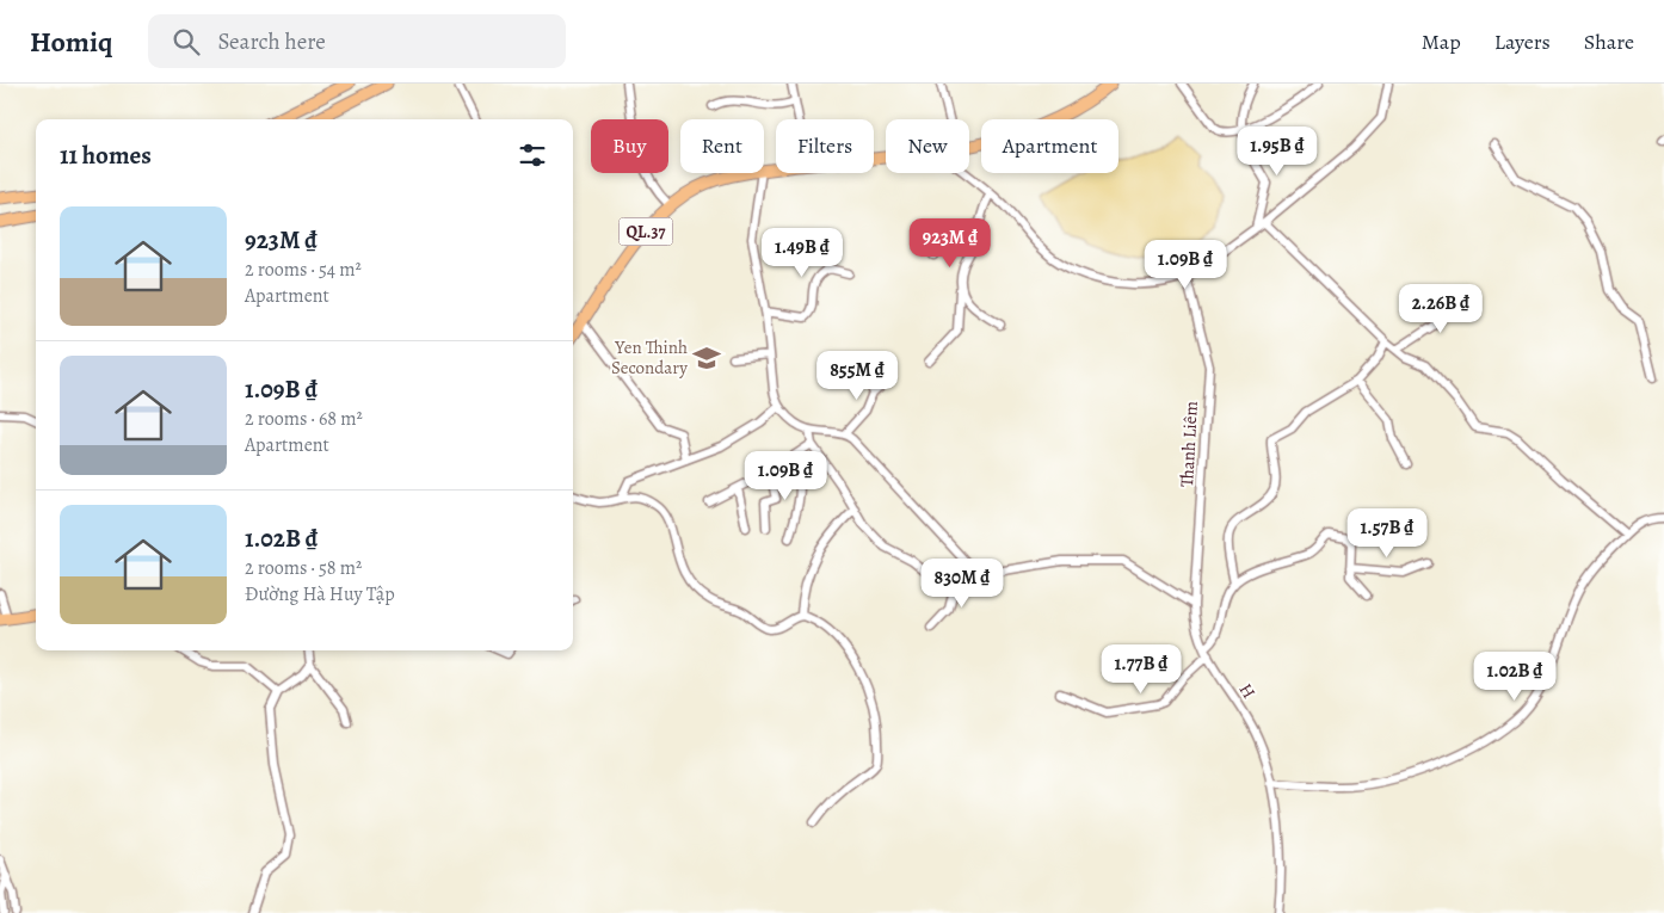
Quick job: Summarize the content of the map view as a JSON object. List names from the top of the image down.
{
  "streets": {
    "main road": ["QL.37"],
    "street": ["Thanh Liêm", "H"]
  },
  "crossings": [
    ["Thanh Liêm", "H"]
  ],
  "places": {
    "school or university": ["Yen Thinh Secondary"]
  },
  "page": {
    "header": "Homiq",
    "search": "Search here",
    "nav": ["Map", "Layers", "Share"],
    "chip": [
      "Buy",
      "Rent",
      "Filters",
      "New",
      "Apartment"
    ],
    "heading": "11 homes",
    "price": [
      "1.95B ₫",
      "923M ₫",
      "1.49B ₫",
      "1.09B ₫",
      "2.26B ₫",
      "855M ₫",
      "1.09B ₫",
      "1.57B ₫",
      "830M ₫",
      "1.77B ₫",
      "1.02B ₫"
    ],
    "list": [
      {
        "name": "923M ₫",
        "note": "2 rooms · 54 m² · Apartment"
      },
      {
        "name": "1.09B ₫",
        "note": "2 rooms · 68 m² · Apartment"
      },
      {
        "name": "1.02B ₫",
        "note": "2 rooms · 58 m² · Đường Hà Huy Tập"
      }
    ]
  }
}
